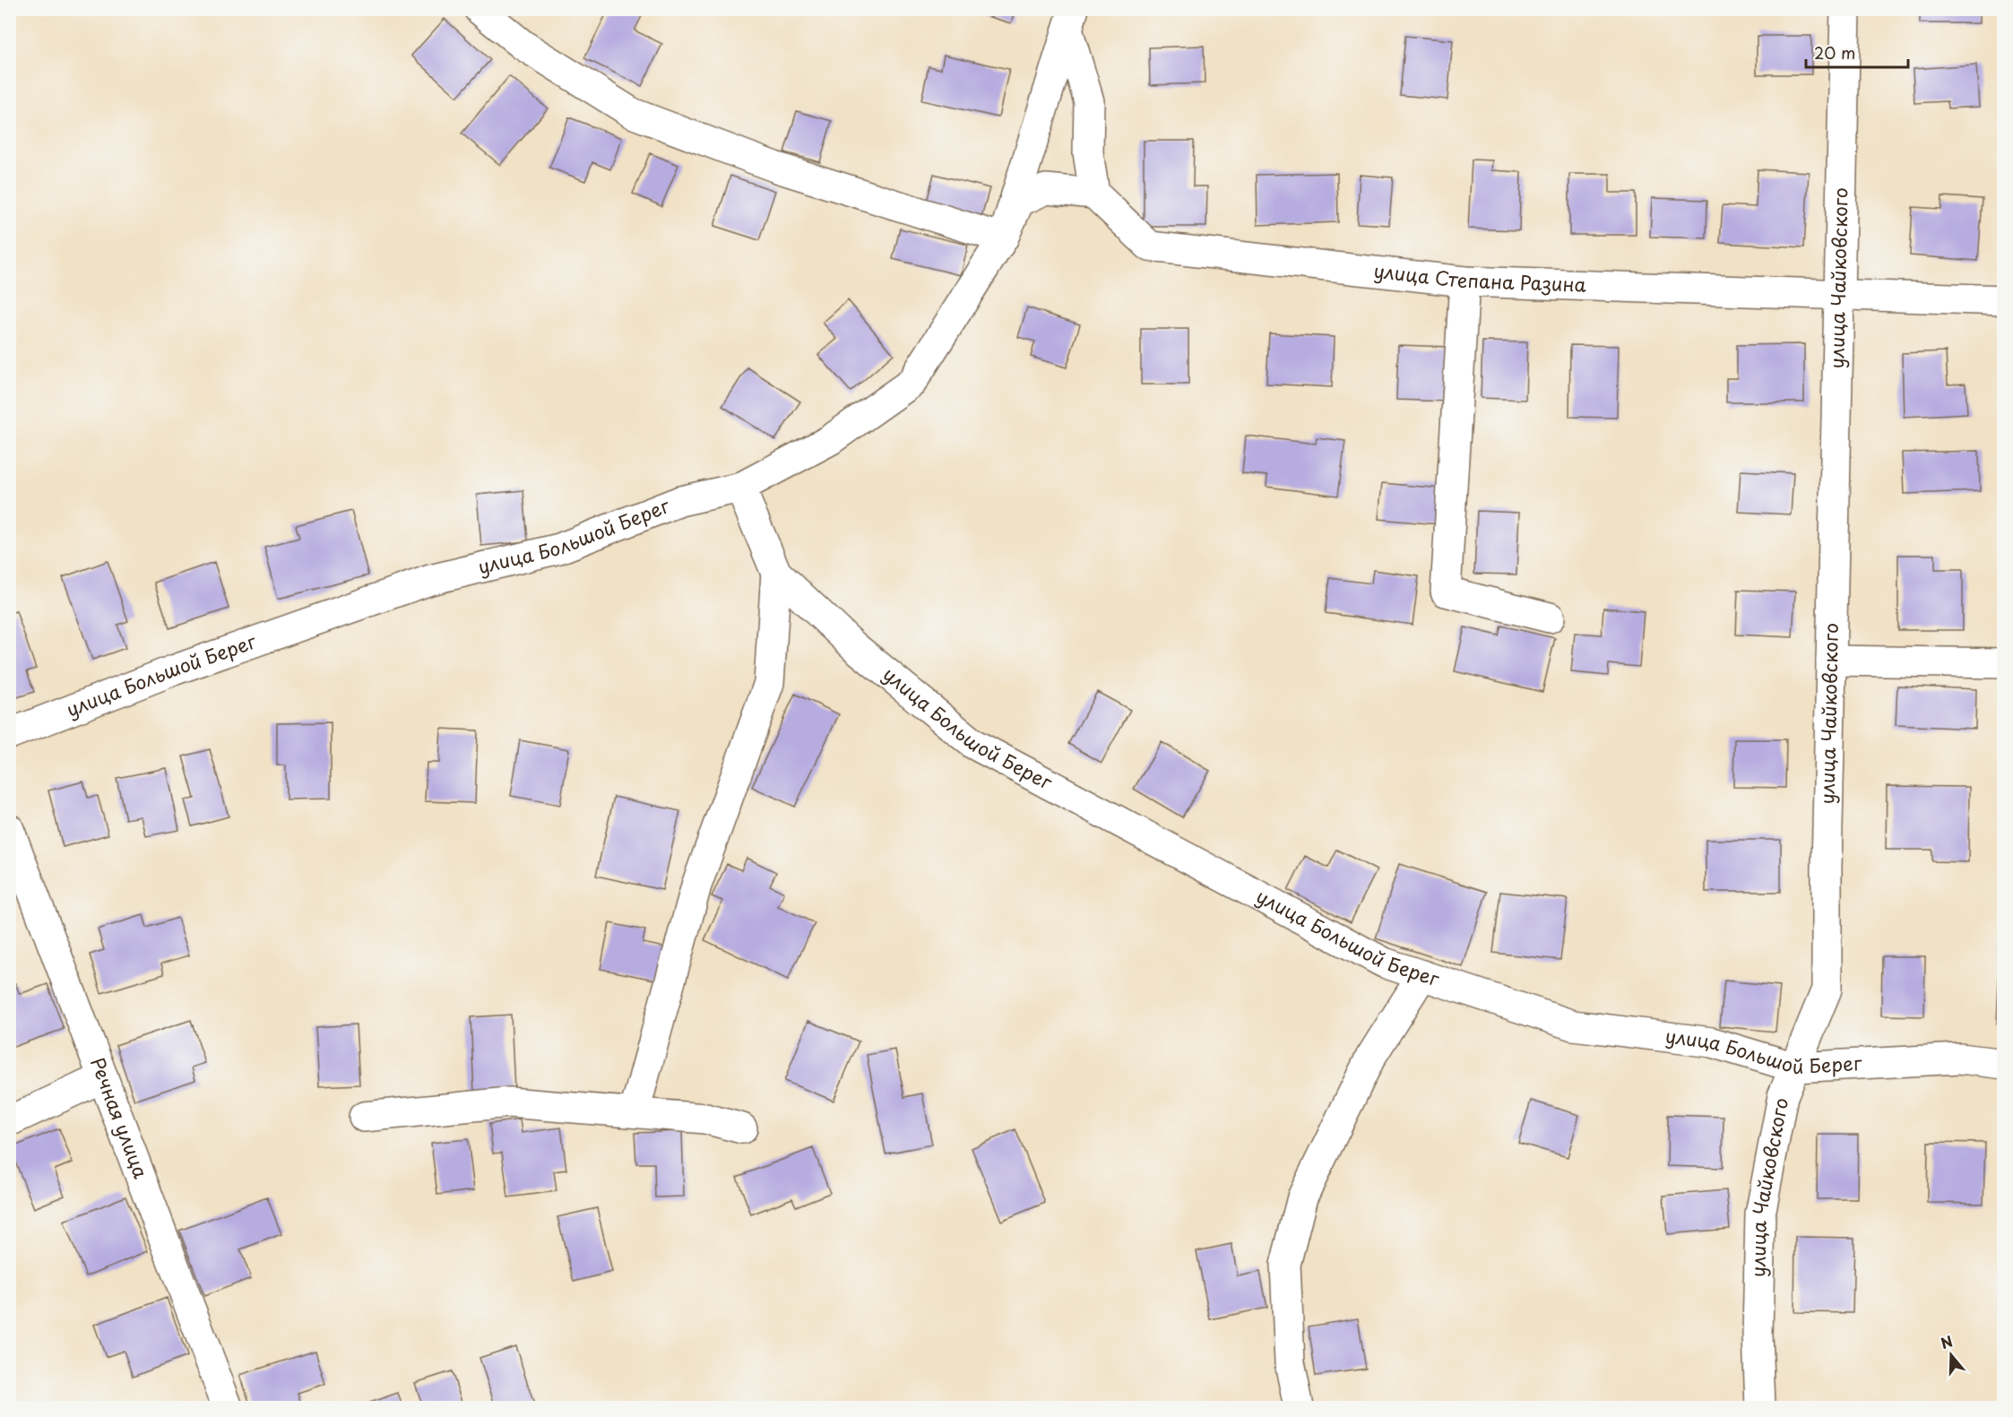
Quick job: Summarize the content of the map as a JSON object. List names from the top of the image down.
{
  "streets": {
    "street": [
      "улица Степана Разина",
      "улица Чайковского",
      "улица Большой Берег",
      "Речная улица"
    ]
  },
  "crossings": [
    ["улица Степана Разина", "улица Чайковского"],
    ["улица Чайковского", "улица Большой Берег"]
  ],
  "scale_bar": "20 m",
  "north": "top"
}
